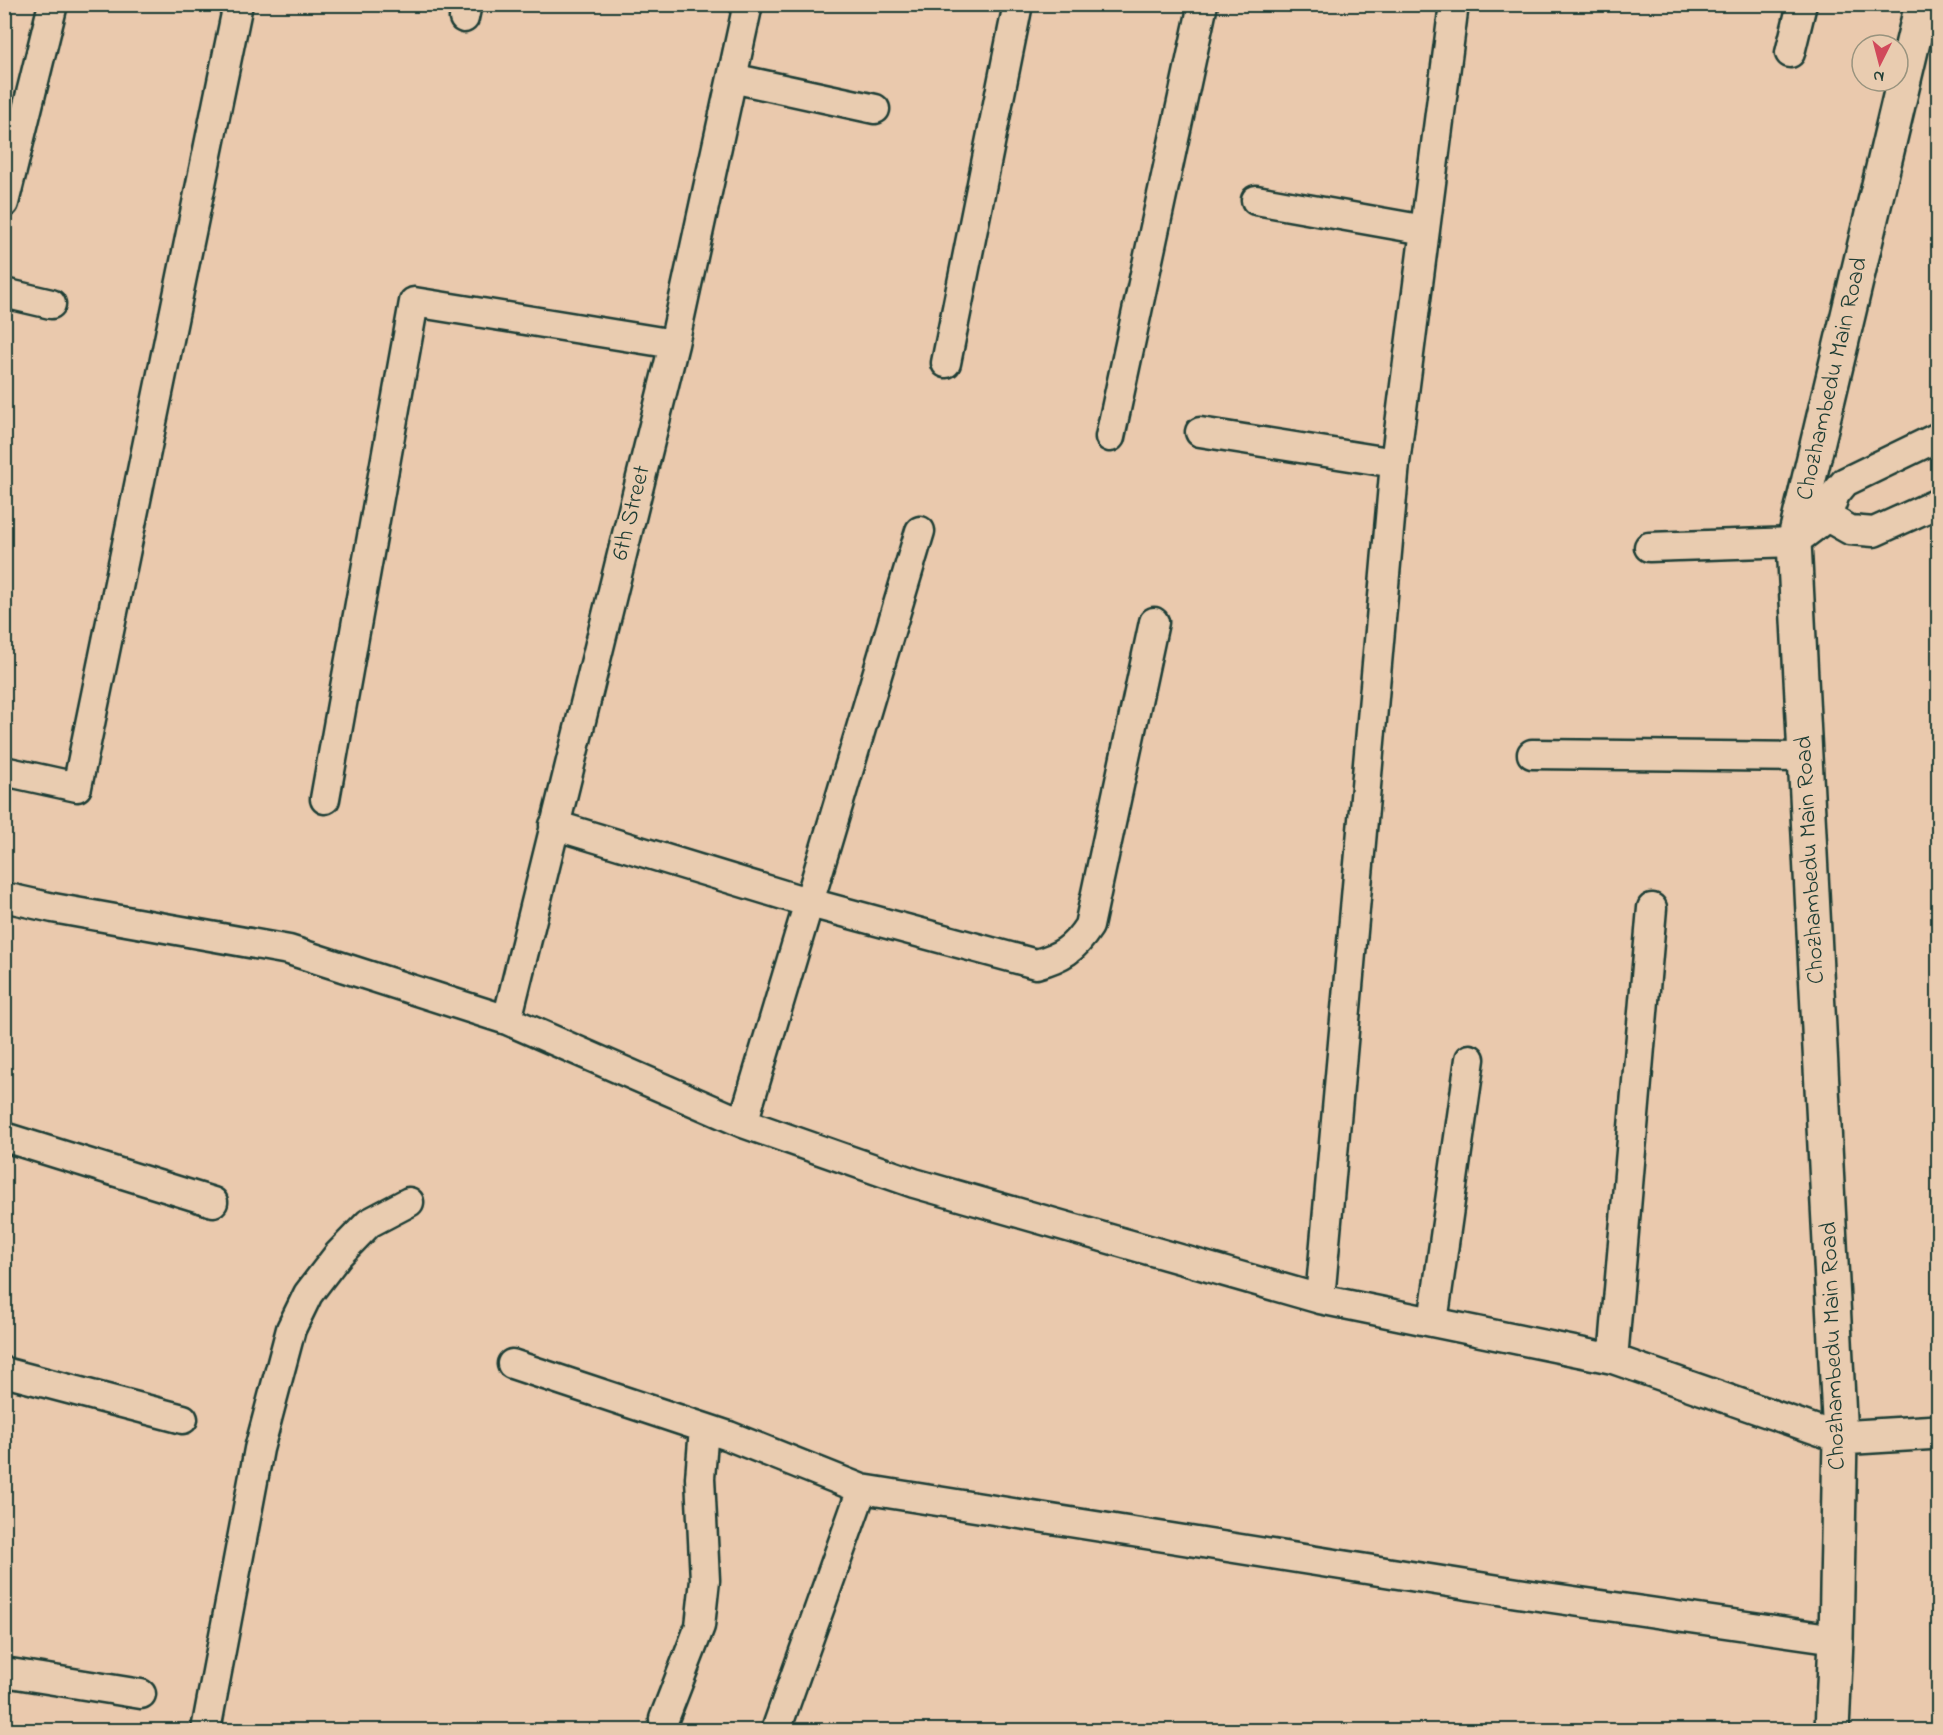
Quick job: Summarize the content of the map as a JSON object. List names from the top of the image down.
{
  "streets": {
    "street": ["Chozhambedu Main Road", "6th Street"]
  },
  "north": "bottom"
}
